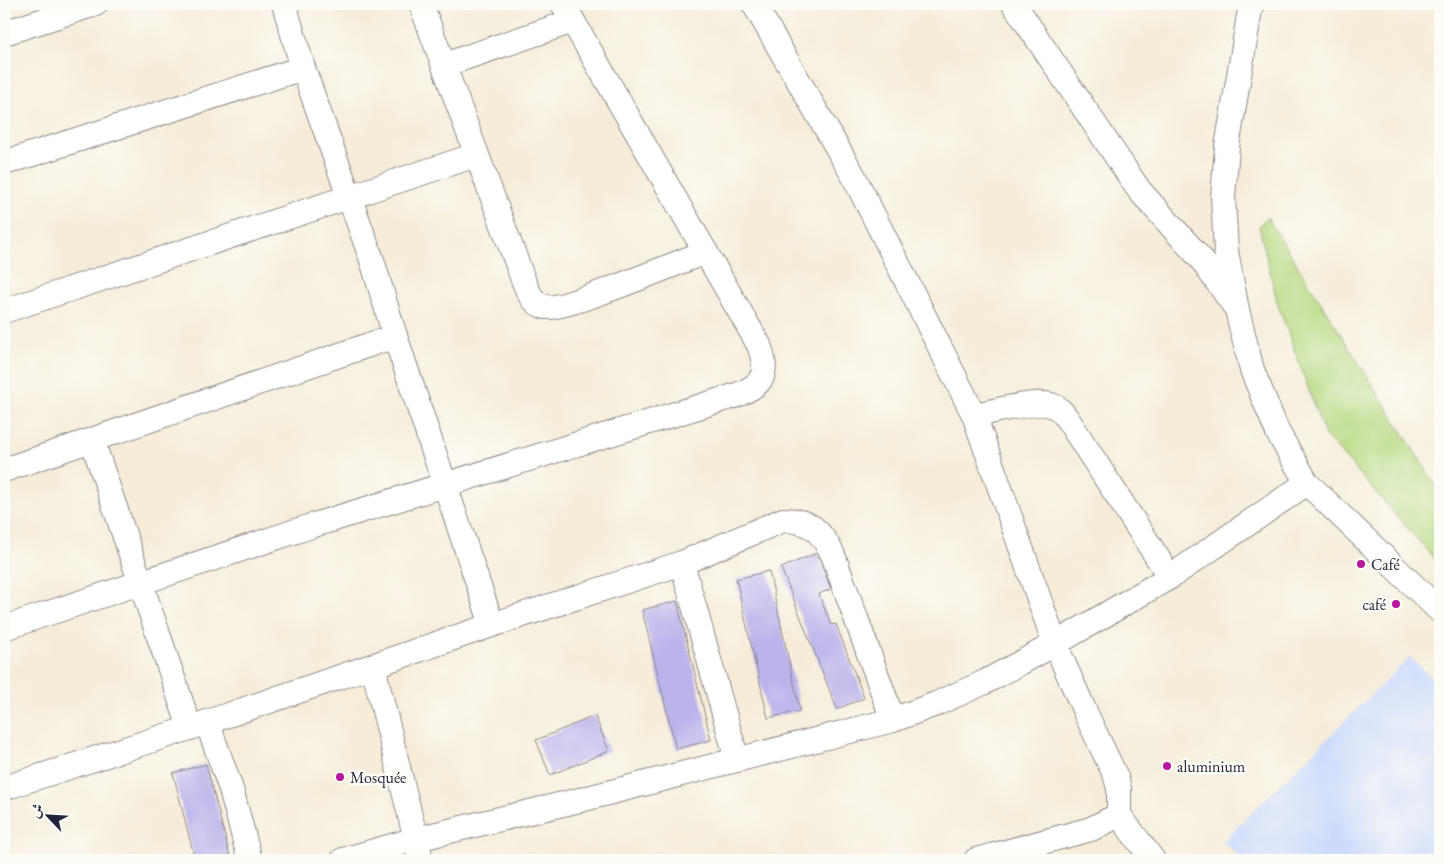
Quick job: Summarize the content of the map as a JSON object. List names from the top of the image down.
{
  "places": [
    "Café",
    "café",
    "aluminium",
    "Mosquée"
  ],
  "north": "top left"
}
